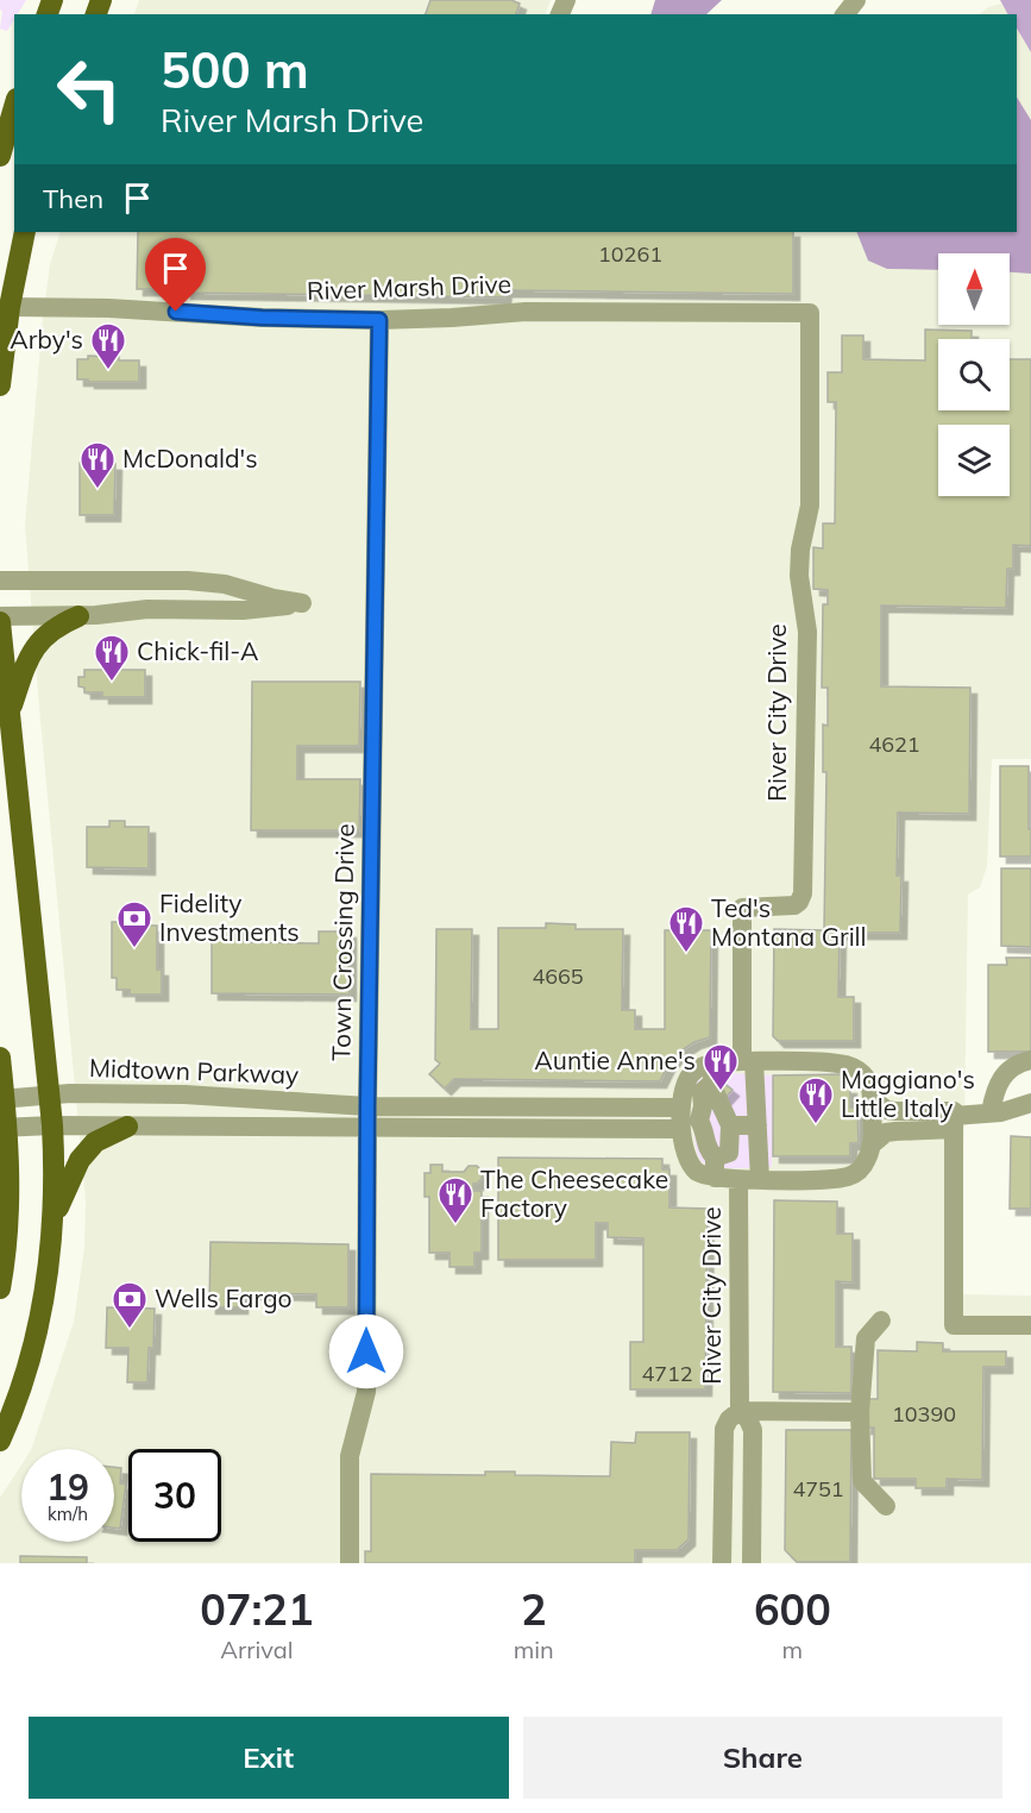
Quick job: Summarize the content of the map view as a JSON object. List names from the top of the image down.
{
  "streets": {
    "street": [
      "River Marsh Drive",
      "River City Drive",
      "Town Crossing Drive",
      "Midtown Parkway"
    ]
  },
  "crossings": [
    ["River Marsh Drive", "River City Drive"],
    ["River Marsh Drive", "Town Crossing Drive"],
    ["Town Crossing Drive", "Midtown Parkway"]
  ],
  "places": {
    "restaurant": [
      "Arby's",
      "McDonald's",
      "Chick-fil-A",
      "Ted's Montana Grill",
      "Auntie Anne's",
      "Maggiano's Little Italy",
      "The Cheesecake Factory"
    ],
    "bank": ["Fidelity Investments", "Wells Fargo"]
  },
  "house_numbers": [
    "10261",
    "4621",
    "4665",
    "4712",
    "10390",
    "4751"
  ],
  "north": "top",
  "page": {
    "turn": ["500 m", "River Marsh Drive"],
    "then": "Then",
    "speed": "19 km/h",
    "limit": "30",
    "eta": [
      "07:21",
      "Arrival",
      "2",
      "min",
      "600",
      "m"
    ],
    "buttons": ["Exit", "Share"]
  }
}
